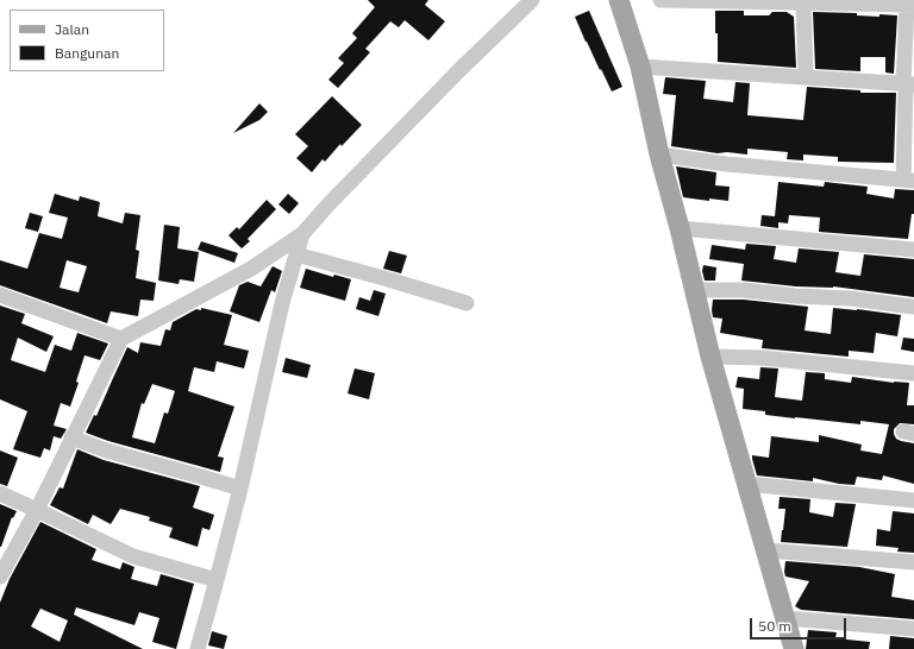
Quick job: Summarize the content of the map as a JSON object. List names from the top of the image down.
{
  "legend": ["Jalan", "Bangunan"],
  "scale_bar": "50 m"
}
